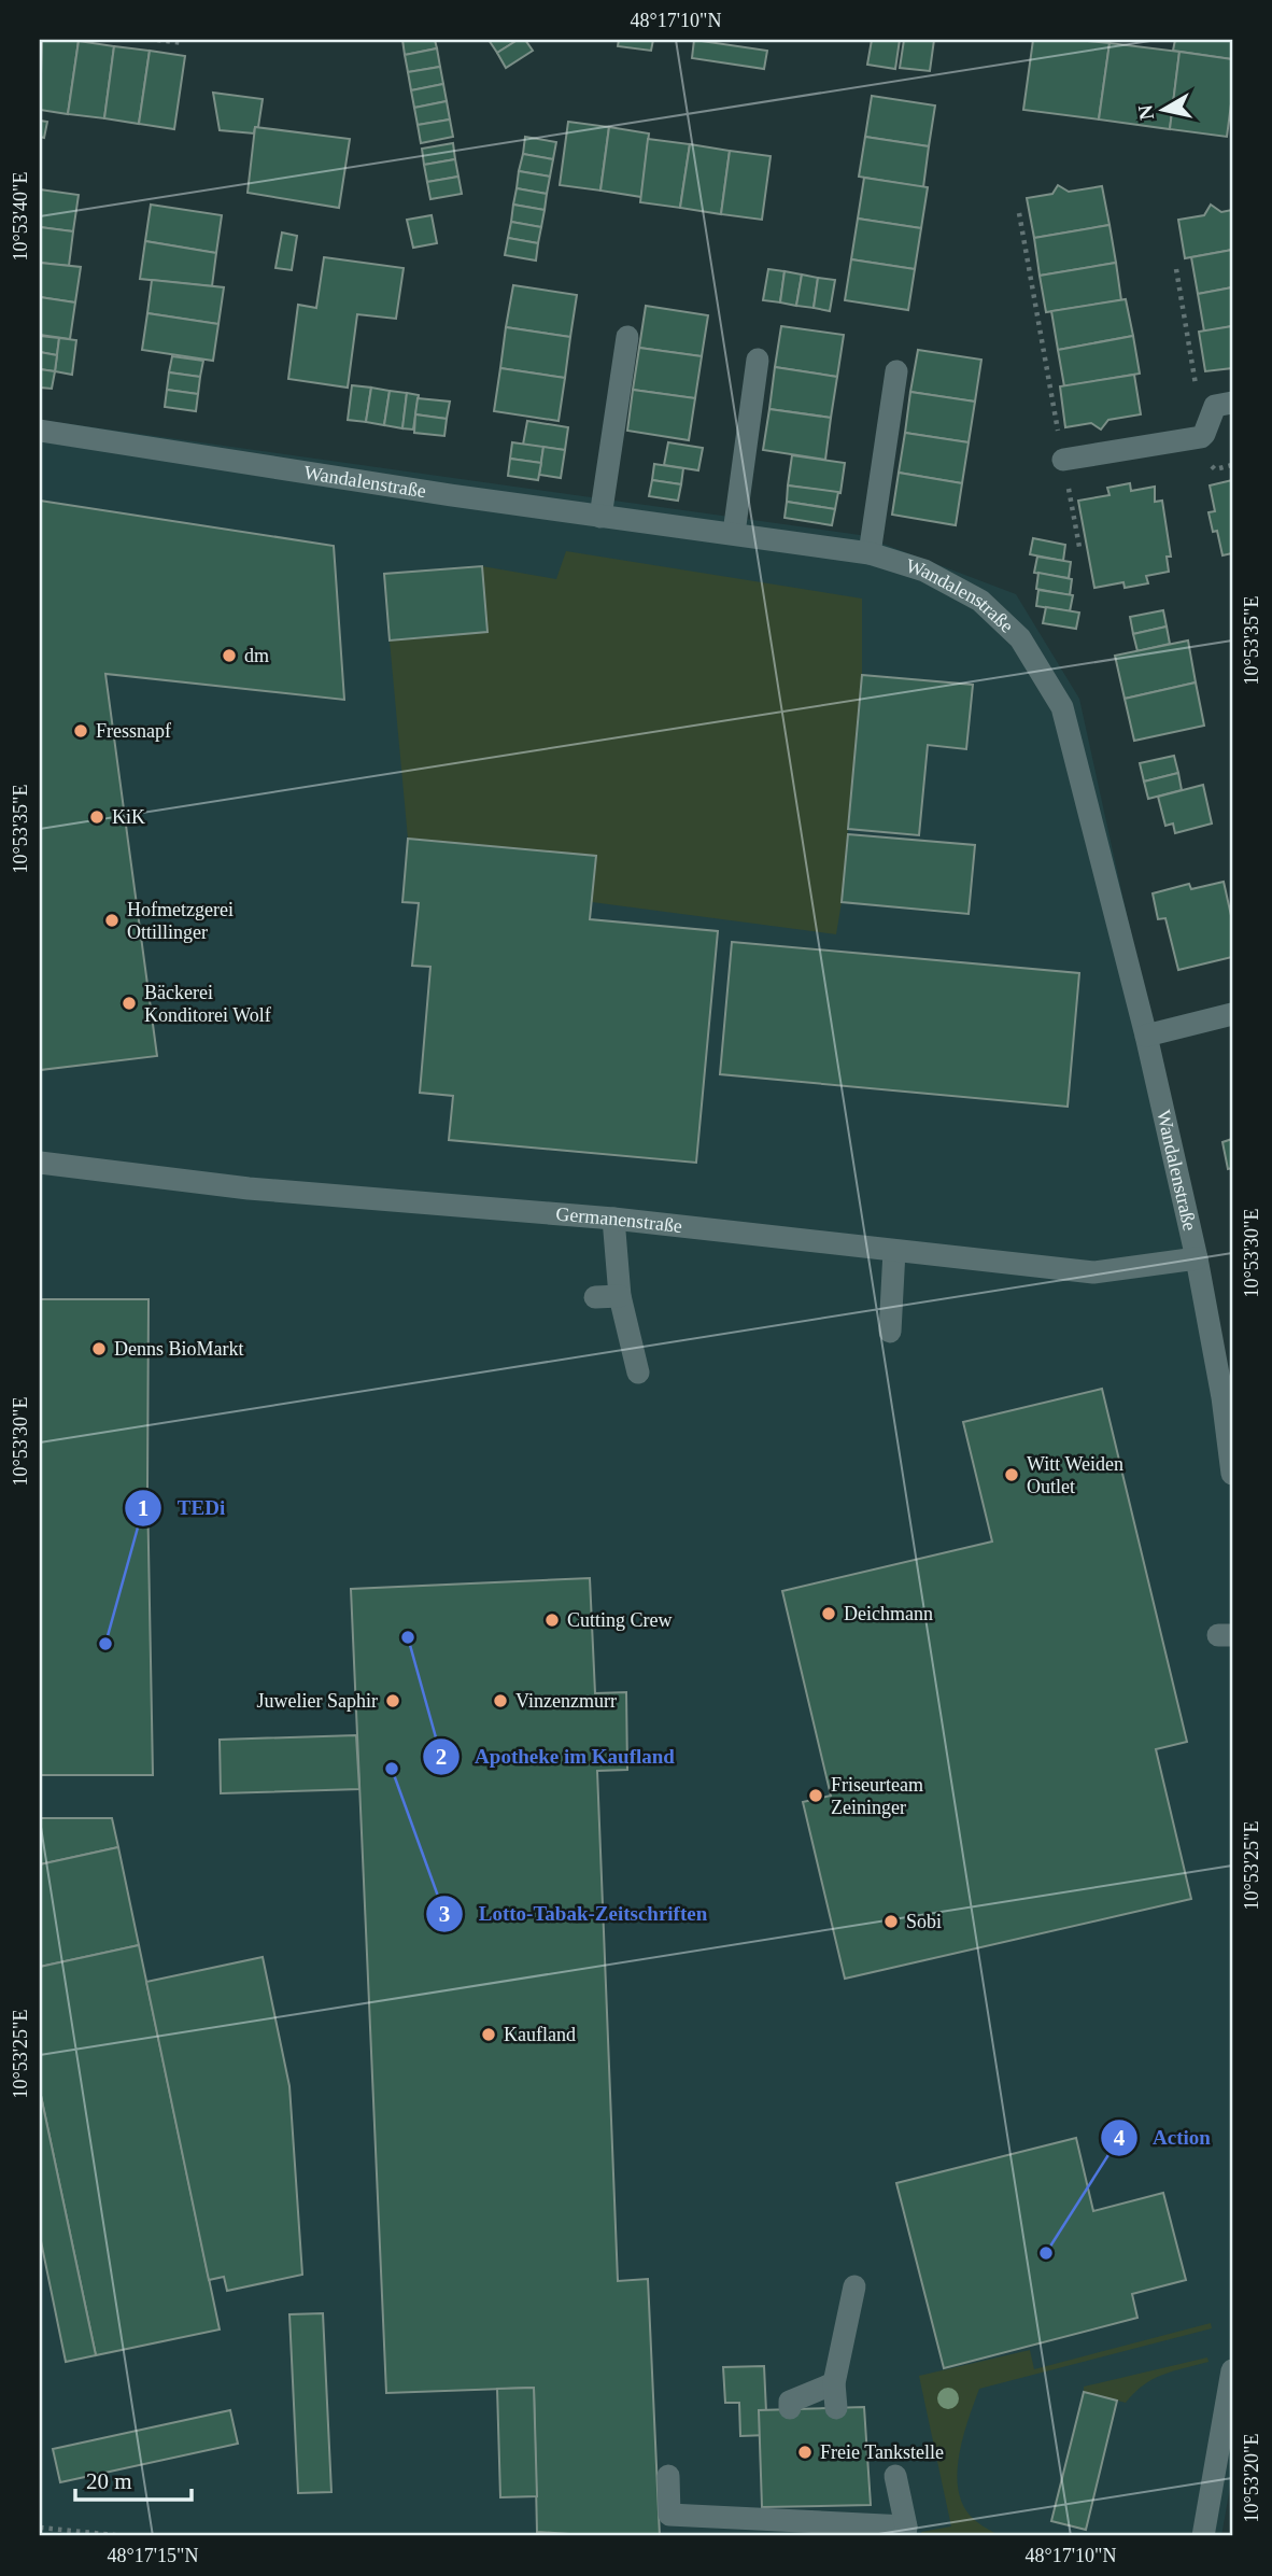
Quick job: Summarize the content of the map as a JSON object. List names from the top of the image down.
{
  "streets": {
    "street": ["Wandalenstraße", "Germanenstraße"]
  },
  "crossings": [
    ["Wandalenstraße", "Germanenstraße"]
  ],
  "places": [
    "dm",
    "Fressnapf",
    "KiK",
    "Hofmetzgerei Ottillinger",
    "Bäckerei Konditorei Wolf",
    "Denns BioMarkt",
    "Witt Weiden Outlet",
    "Deichmann",
    "Cutting Crew",
    "Apotheke im Kaufland",
    "TEDi",
    "Juwelier Saphir",
    "Vinzenzmurr",
    "Lotto-Tabak-Zeitschriften",
    "Friseurteam Zeininger",
    "Sobi",
    "Kaufland",
    "Action",
    "Freie Tankstelle"
  ],
  "scale_bar": "20 m",
  "north": "left",
  "coordinates": [
    "48°17'10\"N",
    "10°53'40\"E",
    "10°53'35\"E",
    "10°53'30\"E",
    "10°53'25\"E",
    "10°53'20\"E",
    "48°17'15\"N"
  ]
}
